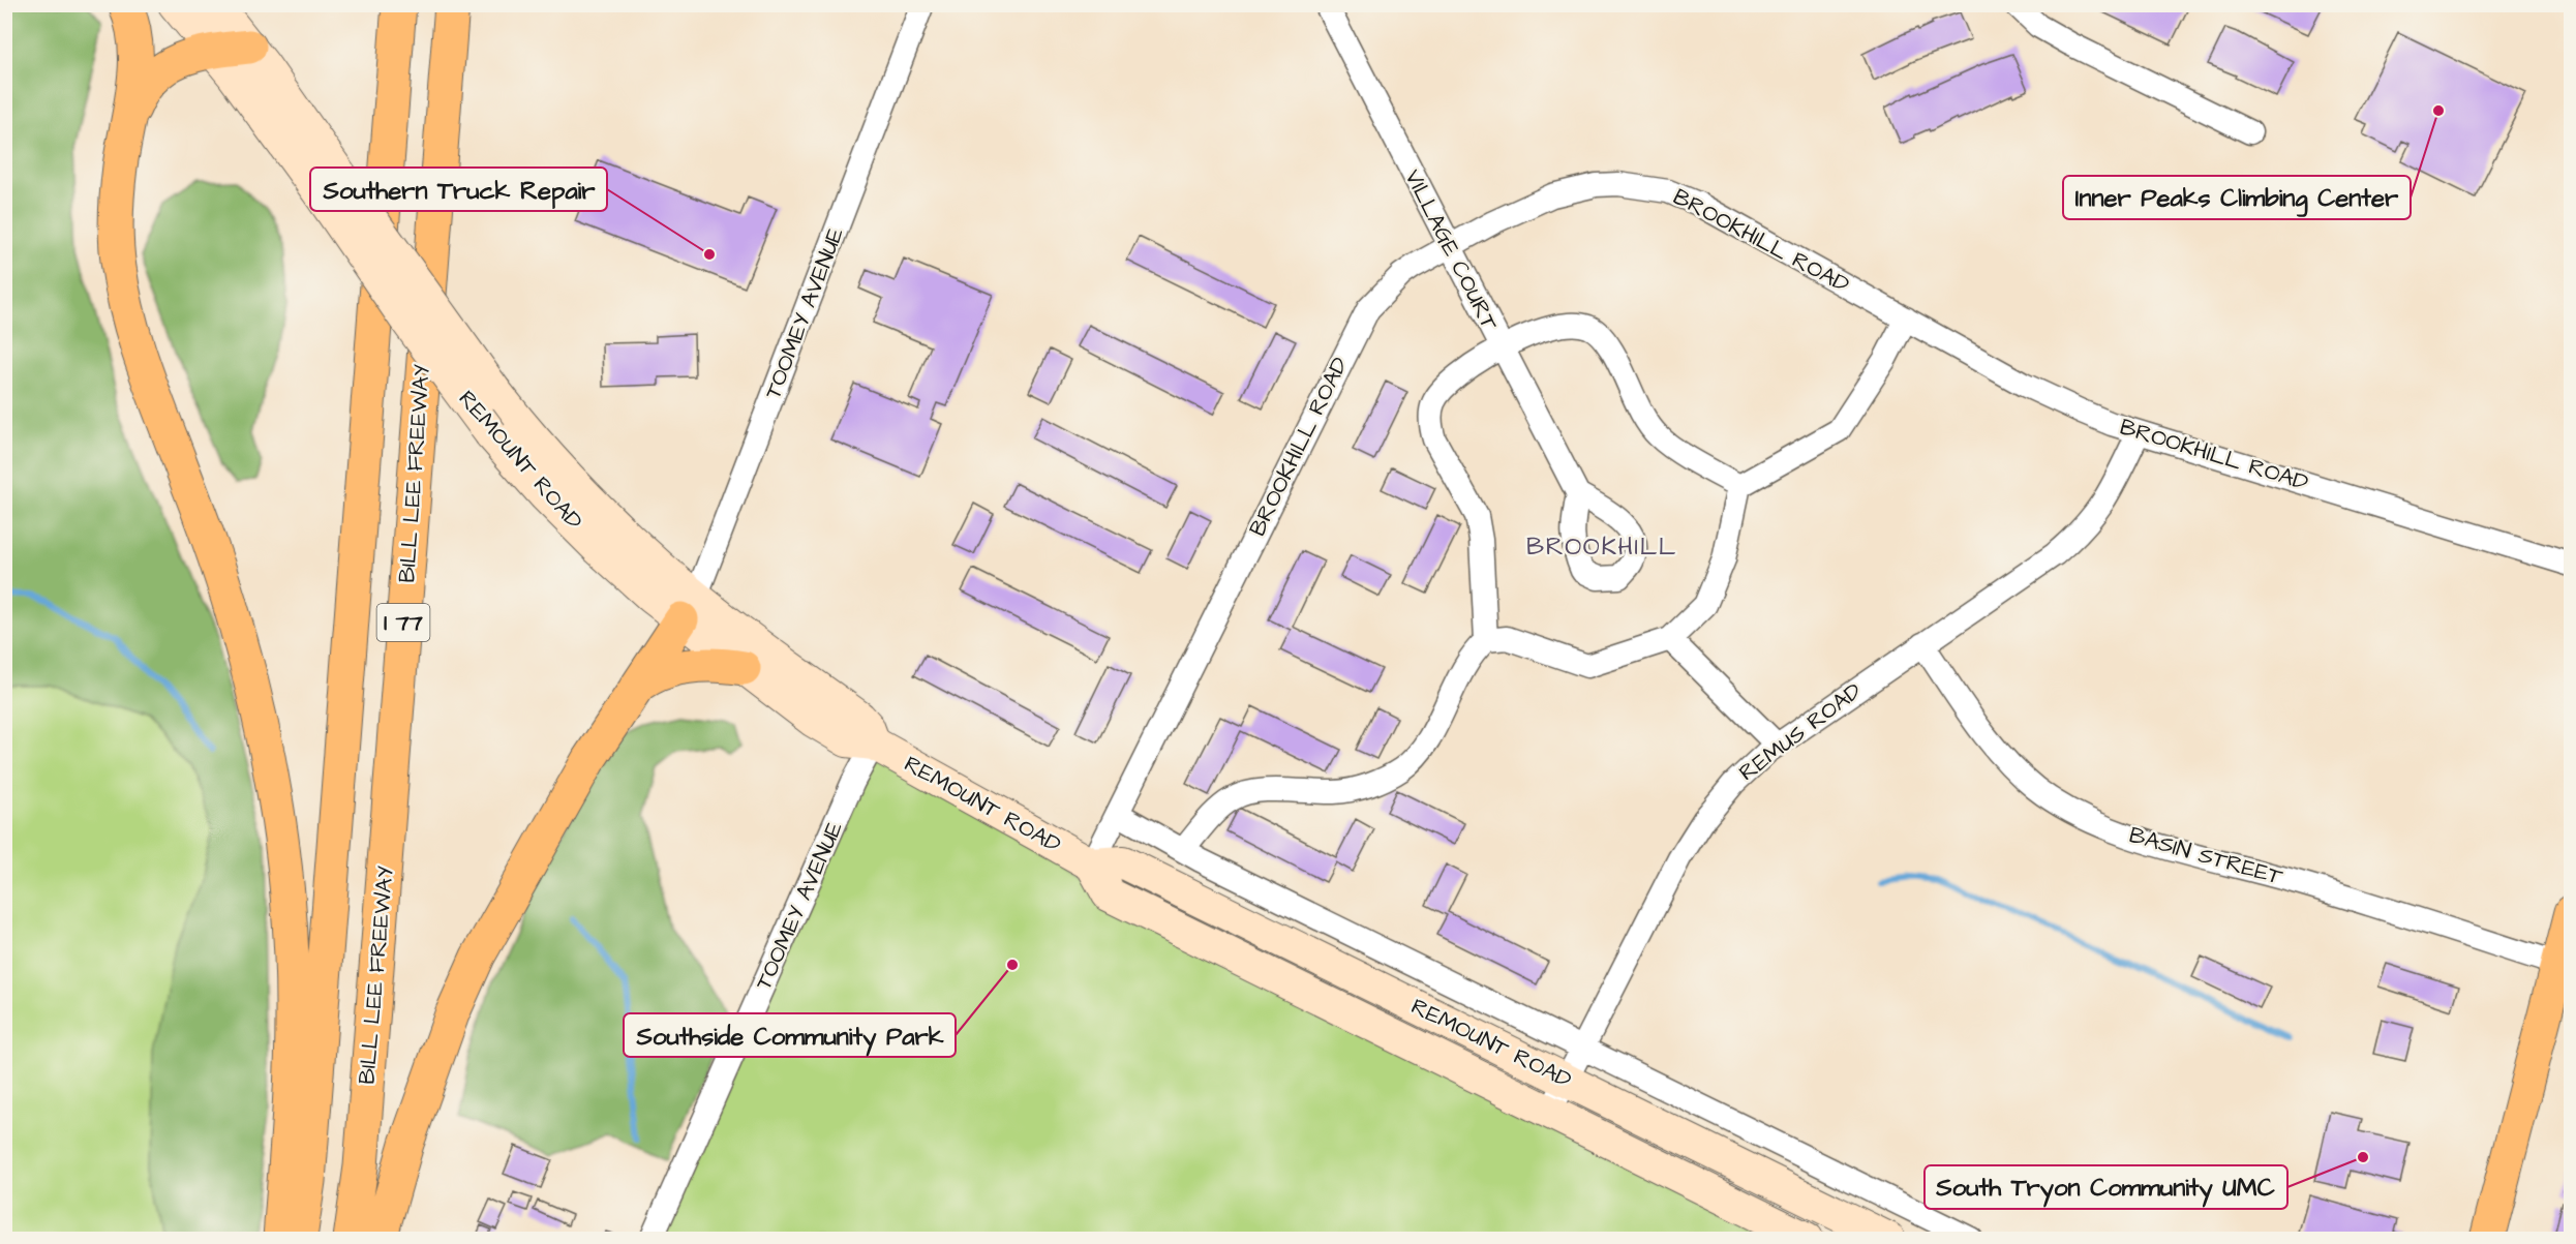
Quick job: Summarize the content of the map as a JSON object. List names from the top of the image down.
{
  "streets": {
    "main road": ["REMOUNT ROAD", "BILL LEE FREEWAY", "I 77"],
    "street": [
      "BROOKHILL ROAD",
      "VILLAGE COURT",
      "TOOMEY AVENUE",
      "REMUS ROAD",
      "BASIN STREET"
    ]
  },
  "crossings": [
    ["BROOKHILL ROAD", "VILLAGE COURT"],
    ["BROOKHILL ROAD", "REMOUNT ROAD"],
    ["BROOKHILL ROAD", "REMUS ROAD"],
    ["TOOMEY AVENUE", "REMOUNT ROAD"],
    ["REMOUNT ROAD", "REMUS ROAD"],
    ["REMUS ROAD", "BASIN STREET"]
  ],
  "districts": ["BROOKHILL"],
  "places": [
    "Inner Peaks Climbing Center",
    "Southern Truck Repair",
    "Southside Community Park",
    "South Tryon Community UMC"
  ]
}
